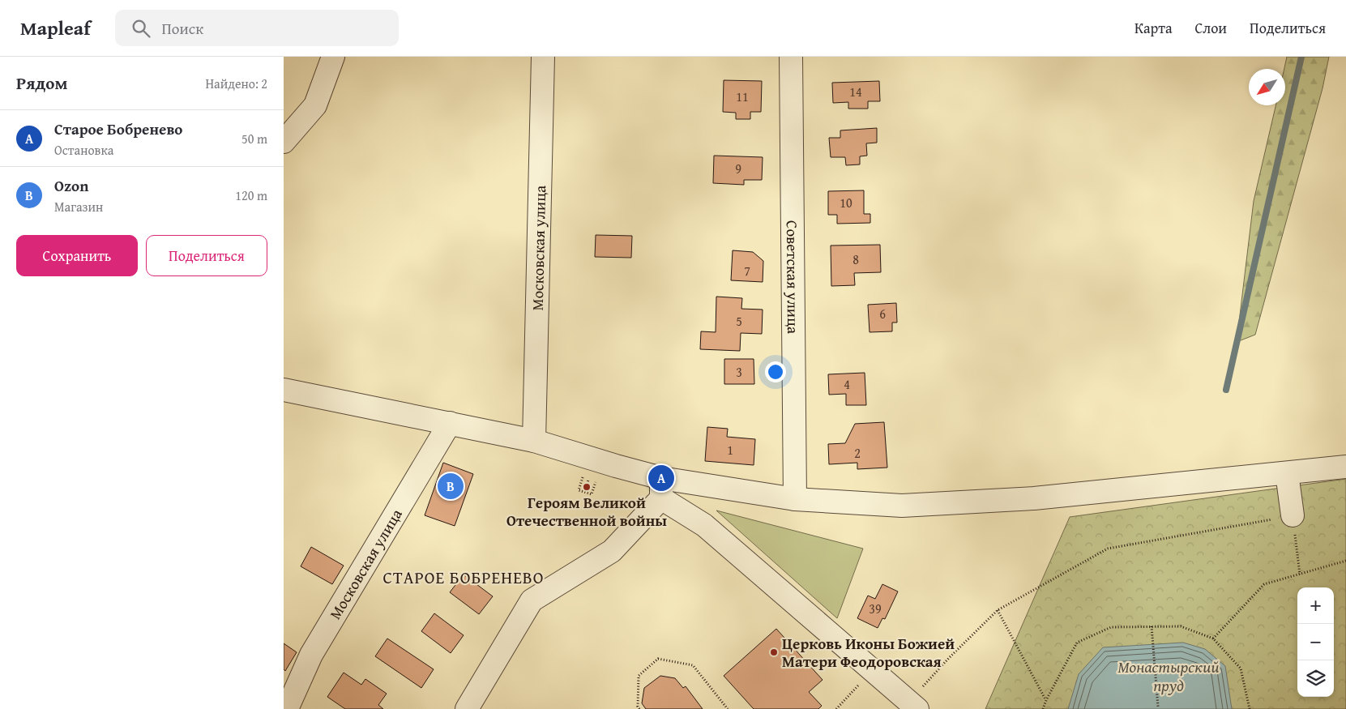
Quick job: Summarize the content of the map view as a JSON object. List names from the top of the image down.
{
  "streets": {
    "street": ["Московская улица", "Советская улица"]
  },
  "districts": ["СТАРОЕ БОБРЕНЕВО"],
  "water": ["Монастырский пруд"],
  "places": ["Героям Великой Отечественной войны", "Церковь Иконы Божией Матери Феодоровская"],
  "house_numbers": [
    "14",
    "11",
    "9",
    "10",
    "8",
    "7",
    "6",
    "5",
    "3",
    "4",
    "1",
    "2",
    "39"
  ],
  "north": "bottom left",
  "page": {
    "header": "Mapleaf",
    "search": "Поиск",
    "nav": ["Карта", "Слои", "Поделиться"],
    "heading": ["Рядом", "Найдено: 2"],
    "list": [
      {
        "mark": "A",
        "name": "Старое Бобренево",
        "note": "Остановка",
        "value": "50 m"
      },
      {
        "mark": "B",
        "name": "Ozon",
        "note": "Магазин",
        "value": "120 m"
      }
    ],
    "buttons": ["Сохранить", "Поделиться"],
    "pins": ["A", "B"],
    "map_buttons": ["+", "−"]
  }
}
